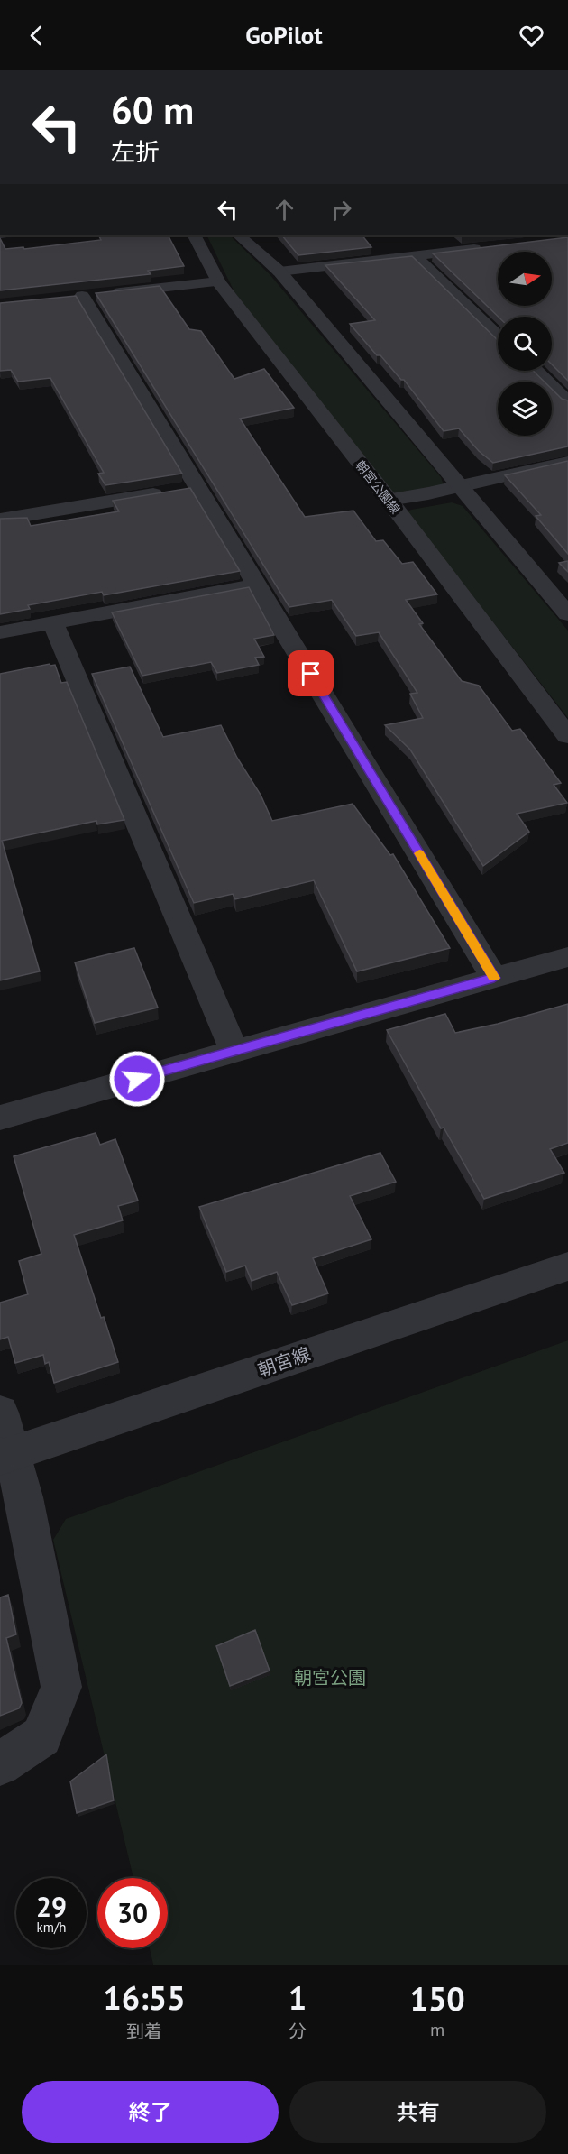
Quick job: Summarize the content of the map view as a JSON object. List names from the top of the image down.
{
  "streets": {
    "street": ["朝宮公園線", "朝宮線"]
  },
  "parks": ["朝宮公園"],
  "north": "right",
  "page": {
    "header": "GoPilot",
    "turn": ["60 m", "左折"],
    "speed": "29 km/h",
    "limit": "30",
    "eta": [
      "16:55",
      "到着",
      "1",
      "分",
      "150",
      "m"
    ],
    "buttons": ["終了", "共有"]
  }
}
